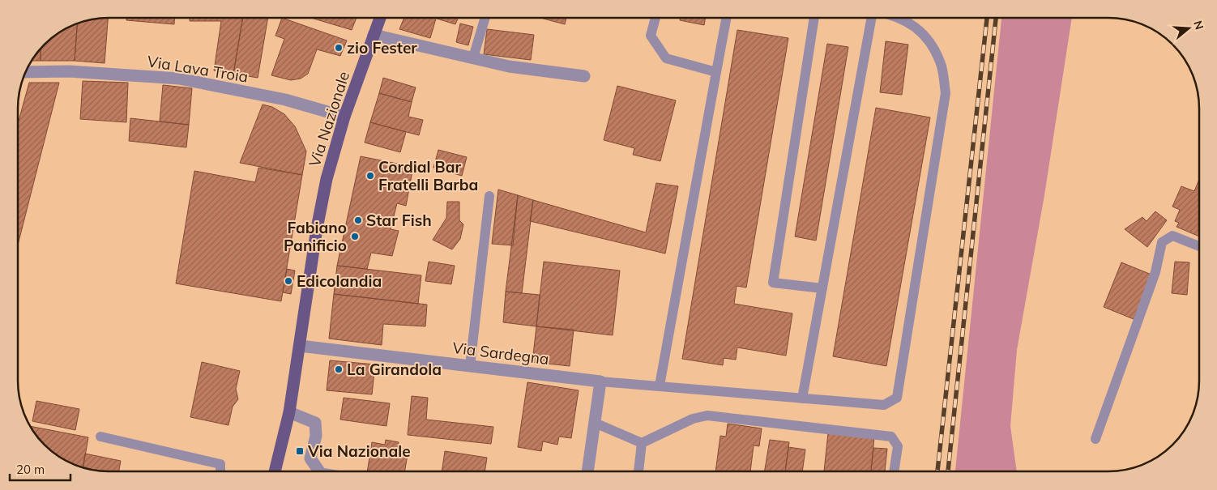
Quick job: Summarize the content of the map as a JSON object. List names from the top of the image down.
{
  "streets": {
    "main road": ["Via Nazionale"],
    "street": ["Via Lava Troia", "Via Sardegna"]
  },
  "crossings": [
    ["Via Lava Troia", "Via Nazionale"],
    ["Via Nazionale", "Via Sardegna"]
  ],
  "places": {
    "other": [
      "zio Fester",
      "Cordial Bar Fratelli Barba",
      "Star Fish",
      "Fabiano Panificio",
      "Edicolandia",
      "La Girandola"
    ],
    "transit": ["Via Nazionale"]
  },
  "scale_bar": "20 m",
  "north": "right"
}
